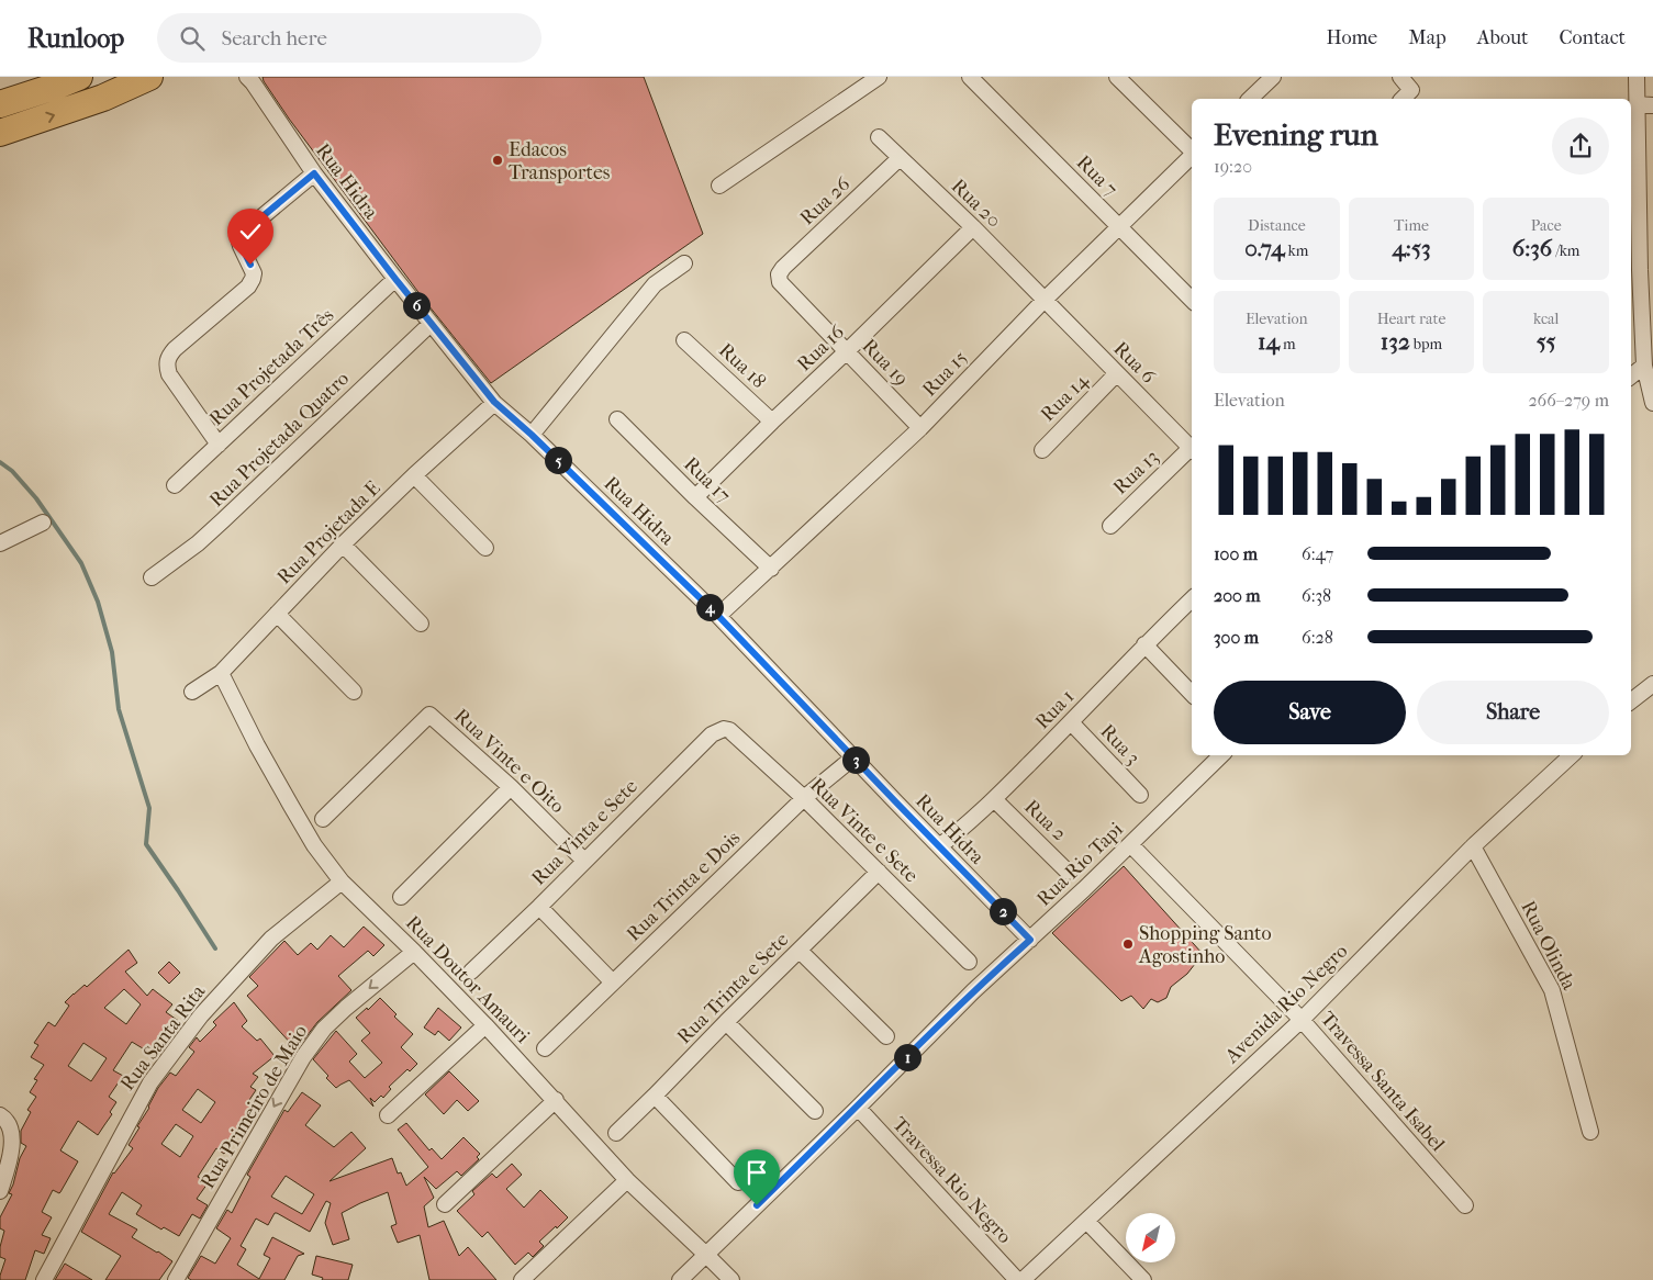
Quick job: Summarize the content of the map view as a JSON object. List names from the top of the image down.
{
  "streets": {
    "street": [
      "Rua 7",
      "Rua Hidra",
      "Rua 26",
      "Rua 20",
      "Rua 16",
      "Rua 19",
      "Rua 6",
      "Rua 18",
      "Rua Projetada Três",
      "Rua 15",
      "Rua 14",
      "Rua Projetada Quatro",
      "Rua 13",
      "Rua 17",
      "Rua Projetada E",
      "Rua 1",
      "Rua 3",
      "Rua Vinte e Oito",
      "Rua 2",
      "Rua Vinte e Sete",
      "Rua Vinta e Sete",
      "Rua Rio Tapi",
      "Rua Trinta e Dois",
      "Rua Olinda",
      "Rua Doutor Amauri",
      "Rua Trinta e Sete",
      "Avenida Rio Negro",
      "Rua Santa Rita",
      "Travessa Santa Isabel",
      "Rua Primeiro de Maio",
      "Travessa Rio Negro"
    ]
  },
  "crossings": [
    ["Rua 7", "Rua 15"],
    ["Rua Hidra", "Rua Projetada Três"],
    ["Rua Hidra", "Rua 15"],
    ["Rua Hidra", "Rua Projetada Quatro"],
    ["Rua Hidra", "Rua Projetada E"],
    ["Rua Hidra", "Rua 1"],
    ["Rua Hidra", "Rua Rio Tapi"],
    ["Rua Hidra", "Rua Trinta e Dois"],
    ["Rua 26", "Rua 20"],
    ["Rua 26", "Rua 19"],
    ["Rua 20", "Rua 16"],
    ["Rua 20", "Rua 6"],
    ["Rua 20", "Rua 15"],
    ["Rua 16", "Rua 19"],
    ["Rua 16", "Rua 18"],
    ["Rua 16", "Rua 17"],
    ["Rua 19", "Rua 15"],
    ["Rua 6", "Rua 15"],
    ["Rua 6", "Rua 14"],
    ["Rua 15", "Rua 17"],
    ["Rua Projetada E", "Rua Doutor Amauri"],
    ["Rua 1", "Rua 3"],
    ["Rua 1", "Rua 2"],
    ["Rua Vinte e Oito", "Rua Vinta e Sete"],
    ["Rua Vinte e Sete", "Rua Vinta e Sete"],
    ["Rua Vinte e Sete", "Rua Trinta e Dois"],
    ["Rua Vinte e Sete", "Rua Trinta e Sete"],
    ["Rua Rio Tapi", "Rua Doutor Amauri"],
    ["Rua Rio Tapi", "Travessa Santa Isabel"],
    ["Rua Rio Tapi", "Travessa Rio Negro"],
    ["Rua Olinda", "Avenida Rio Negro"],
    ["Rua Doutor Amauri", "Rua Santa Rita"],
    ["Rua Doutor Amauri", "Rua Primeiro de Maio"],
    ["Avenida Rio Negro", "Travessa Santa Isabel"]
  ],
  "places": ["Edacos Transportes", "Shopping Santo Agostinho"],
  "north": "bottom left",
  "page": {
    "header": "Runloop",
    "search": "Search here",
    "nav": [
      "Home",
      "Map",
      "About",
      "Contact"
    ],
    "heading": ["Evening run", "19:20"],
    "stats": [
      ["Distance", "0.74 km"],
      ["Time", "4:53"],
      ["Pace", "6:36 /km"],
      ["Elevation", "14 m"],
      ["Heart rate", "132 bpm"],
      ["kcal", "55"]
    ],
    "pins": [
      "6",
      "5",
      "4",
      "3",
      "2",
      "1"
    ],
    "chart": ["Elevation", "266–279 m"],
    "list": [
      {
        "name": "100 m",
        "note": "6:47"
      },
      {
        "name": "200 m",
        "note": "6:38"
      },
      {
        "name": "300 m",
        "note": "6:28"
      }
    ],
    "buttons": ["Save", "Share"]
  }
}
